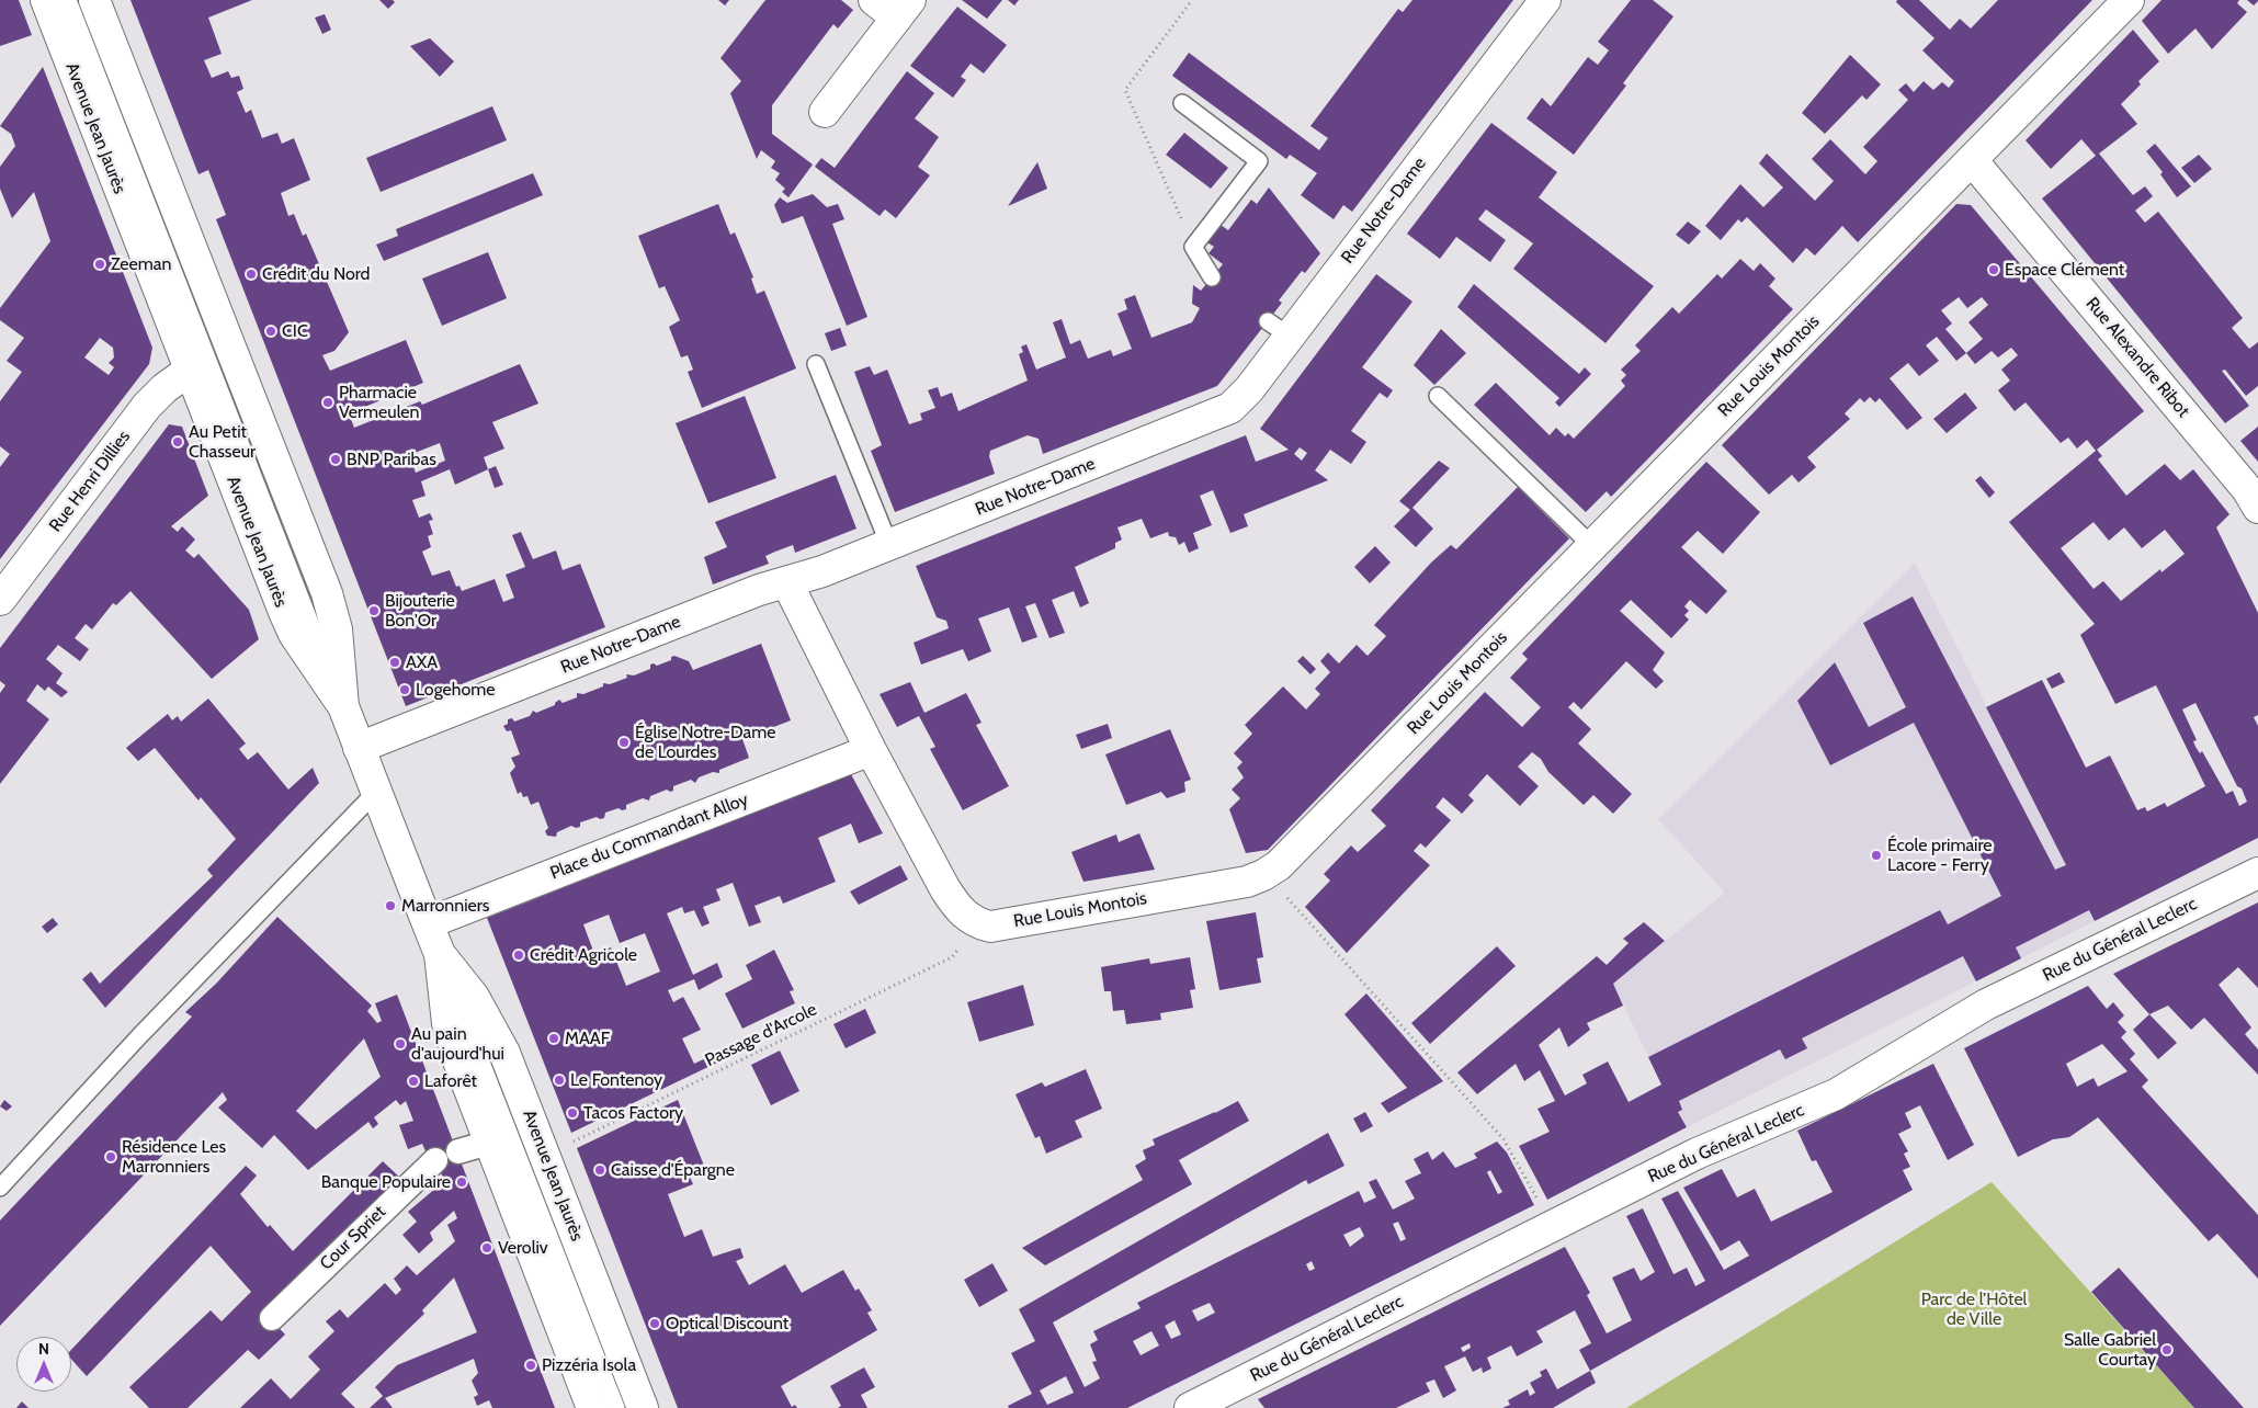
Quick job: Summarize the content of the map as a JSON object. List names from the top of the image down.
{
  "streets": {
    "street": [
      "Avenue Jean Jaurès",
      "Rue Notre-Dame",
      "Rue Alexandre Ribot",
      "Rue Louis Montois",
      "Rue Henri Dillies",
      "Place du Commandant Alloy",
      "Rue du Général Leclerc",
      "Cour Spriet"
    ],
    "path": ["Passage d'Arcole"]
  },
  "crossings": [
    ["Avenue Jean Jaurès", "Rue Notre-Dame"],
    ["Avenue Jean Jaurès", "Rue Henri Dillies"],
    ["Avenue Jean Jaurès", "Place du Commandant Alloy"],
    ["Avenue Jean Jaurès", "Passage d'Arcole"],
    ["Rue Alexandre Ribot", "Rue Louis Montois"],
    ["Rue Louis Montois", "Passage d'Arcole"]
  ],
  "parks": ["Parc de l’Hôtel de Ville"],
  "places": [
    "Zeeman",
    "Espace Clément",
    "Crédit du Nord",
    "CIC",
    "Pharmacie Vermeulen",
    "Au Petit Chasseur",
    "BNP Paribas",
    "Bijouterie Bon'Or",
    "AXA",
    "Logehome",
    "Église Notre-Dame de Lourdes",
    "École primaire Lacore - Ferry",
    "Marronniers",
    "Crédit Agricole",
    "MAAF",
    "Au pain d'aujourd'hui",
    "Le Fontenoy",
    "Laforêt",
    "Tacos Factory",
    "Résidence Les Marronniers",
    "Caisse d'Épargne",
    "Banque Populaire",
    "Veroliv",
    "Optical Discount",
    "Salle Gabriel Courtay",
    "Pizzéria Isola"
  ],
  "north": "top"
}
